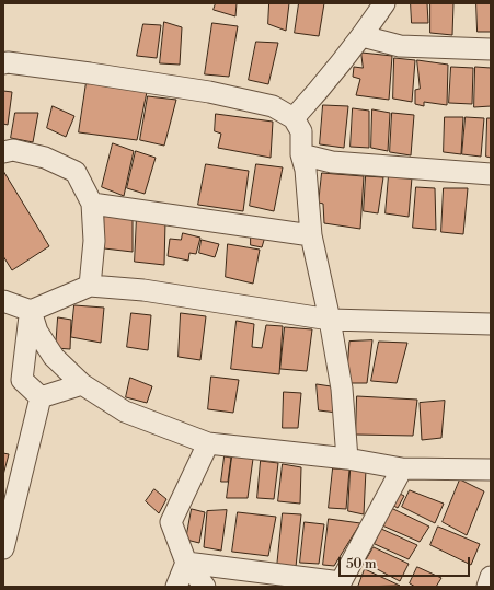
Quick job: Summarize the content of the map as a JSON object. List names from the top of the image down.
{
  "scale_bar": "50 m"
}
